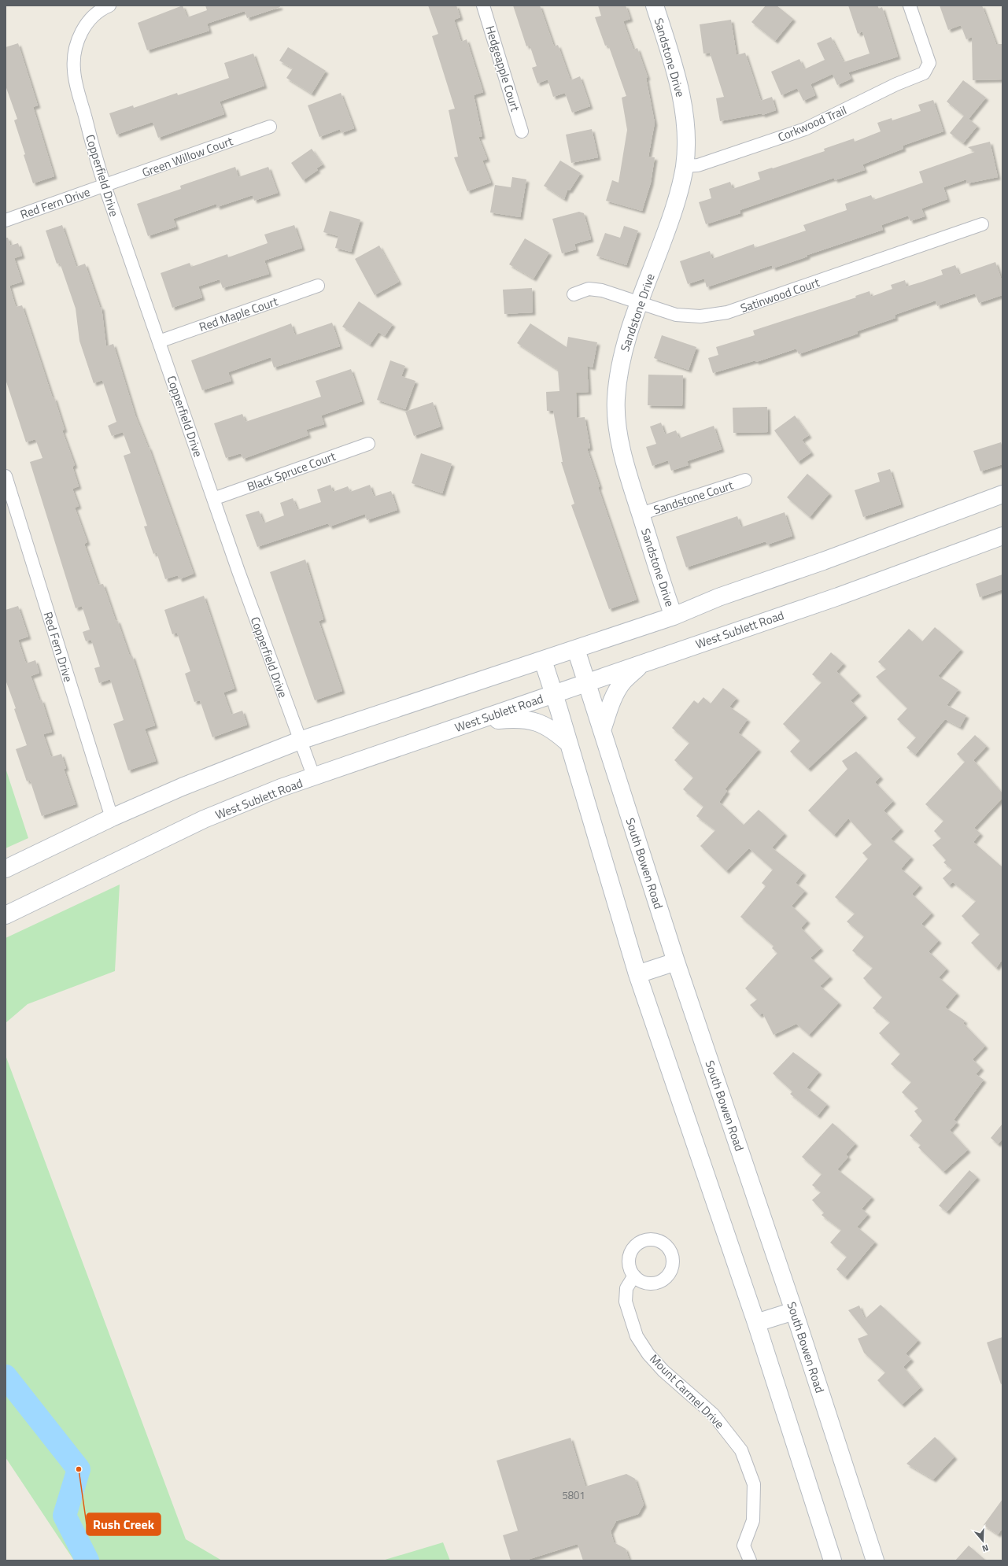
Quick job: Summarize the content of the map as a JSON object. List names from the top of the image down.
{
  "streets": {
    "main road": ["Sandstone Drive", "West Sublett Road", "South Bowen Road"],
    "street": [
      "Hedgeapple Court",
      "Corkwood Trail",
      "Green Willow Court",
      "Copperfield Drive",
      "Red Fern Drive",
      "Satinwood Court",
      "Red Maple Court",
      "Black Spruce Court",
      "Sandstone Court",
      "Mount Carmel Drive"
    ]
  },
  "crossings": [
    ["Sandstone Drive", "Corkwood Trail"],
    ["Sandstone Drive", "Satinwood Court"],
    ["Sandstone Drive", "Sandstone Court"],
    ["Green Willow Court", "Copperfield Drive"],
    ["Green Willow Court", "Red Fern Drive"],
    ["Copperfield Drive", "Red Fern Drive"],
    ["Copperfield Drive", "Red Maple Court"],
    ["Copperfield Drive", "Black Spruce Court"],
    ["Copperfield Drive", "West Sublett Road"],
    ["West Sublett Road", "South Bowen Road"]
  ],
  "places": ["Rush Creek"],
  "house_numbers": ["5801"],
  "north": "bottom"
}
